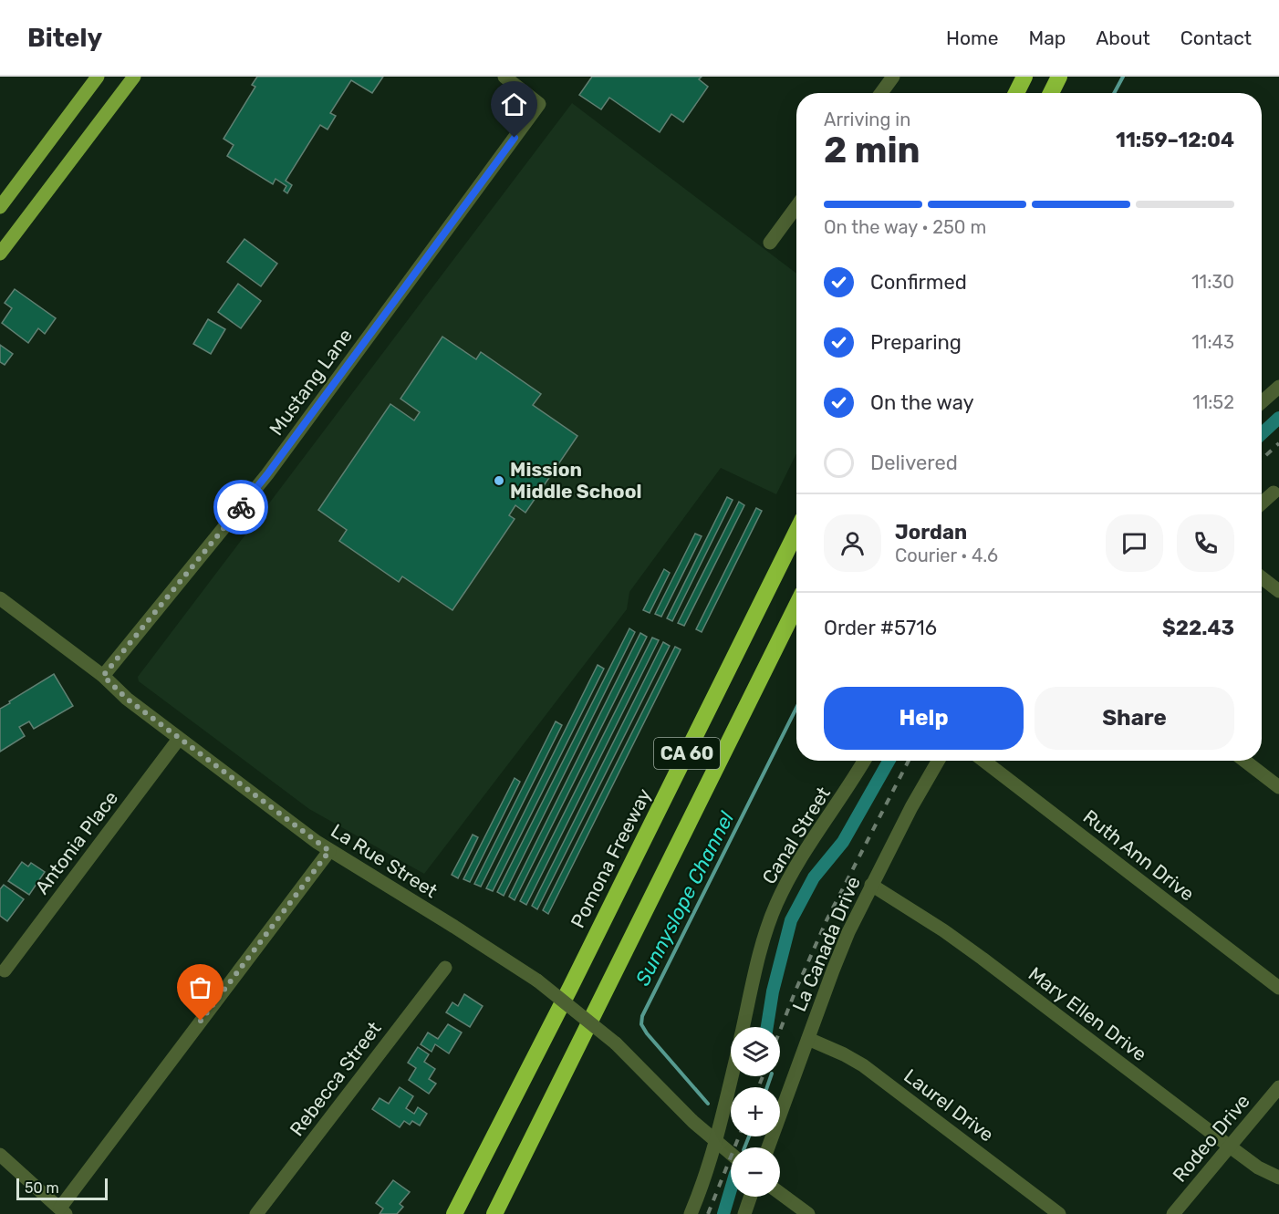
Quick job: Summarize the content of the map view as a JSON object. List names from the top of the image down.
{
  "streets": {
    "highway": ["CA 60", "Pomona Freeway"],
    "street": [
      "Mustang Lane",
      "Canal Street",
      "Antonia Place",
      "Ruth Ann Drive",
      "La Rue Street",
      "La Canada Drive",
      "Mary Ellen Drive",
      "Rebecca Street",
      "Laurel Drive",
      "Rodeo Drive"
    ]
  },
  "crossings": [
    ["Mustang Lane", "La Rue Street"],
    ["Canal Street", "La Rue Street"],
    ["Antonia Place", "La Rue Street"],
    ["La Canada Drive", "Mary Ellen Drive"],
    ["La Canada Drive", "Laurel Drive"],
    ["Mary Ellen Drive", "Rodeo Drive"]
  ],
  "water": ["Sunnyslope Channel"],
  "places": ["Mission Middle School"],
  "scale_bar": "50 m",
  "page": {
    "header": "Bitely",
    "nav": [
      "Home",
      "Map",
      "About",
      "Contact"
    ],
    "heading": ["2 min", "Arriving in", "11:59–12:04"],
    "panel": [
      "Jordan",
      "Courier · 4.6",
      "Order #5716",
      "$22.43"
    ],
    "bar": "On the way · 250 m",
    "list": [
      ["Confirmed", "11:30"],
      ["Preparing", "11:43"],
      ["On the way", "11:52"],
      "Delivered"
    ],
    "buttons": ["Help", "Share"],
    "map_buttons": ["+", "−"],
    "scale": "50 m"
  }
}
